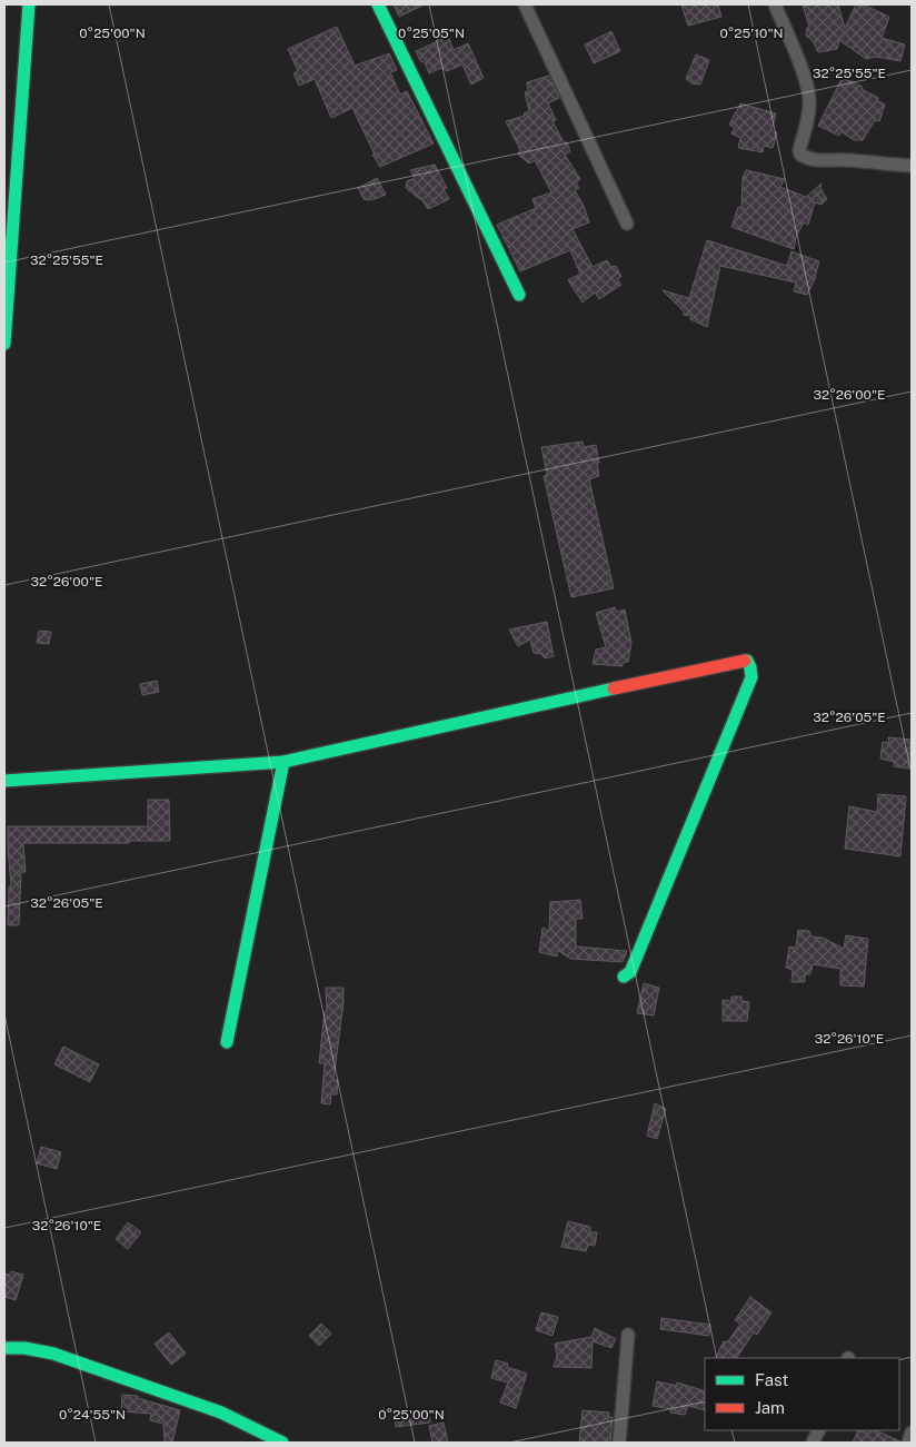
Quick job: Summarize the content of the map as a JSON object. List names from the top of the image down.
{
  "legend": ["Fast", "Jam"],
  "coordinates": [
    "0°25'00\"N",
    "0°25'05\"N",
    "0°25'10\"N",
    "32°25'55\"E",
    "32°26'00\"E",
    "32°26'05\"E",
    "32°26'10\"E",
    "0°24'55\"N"
  ]
}
